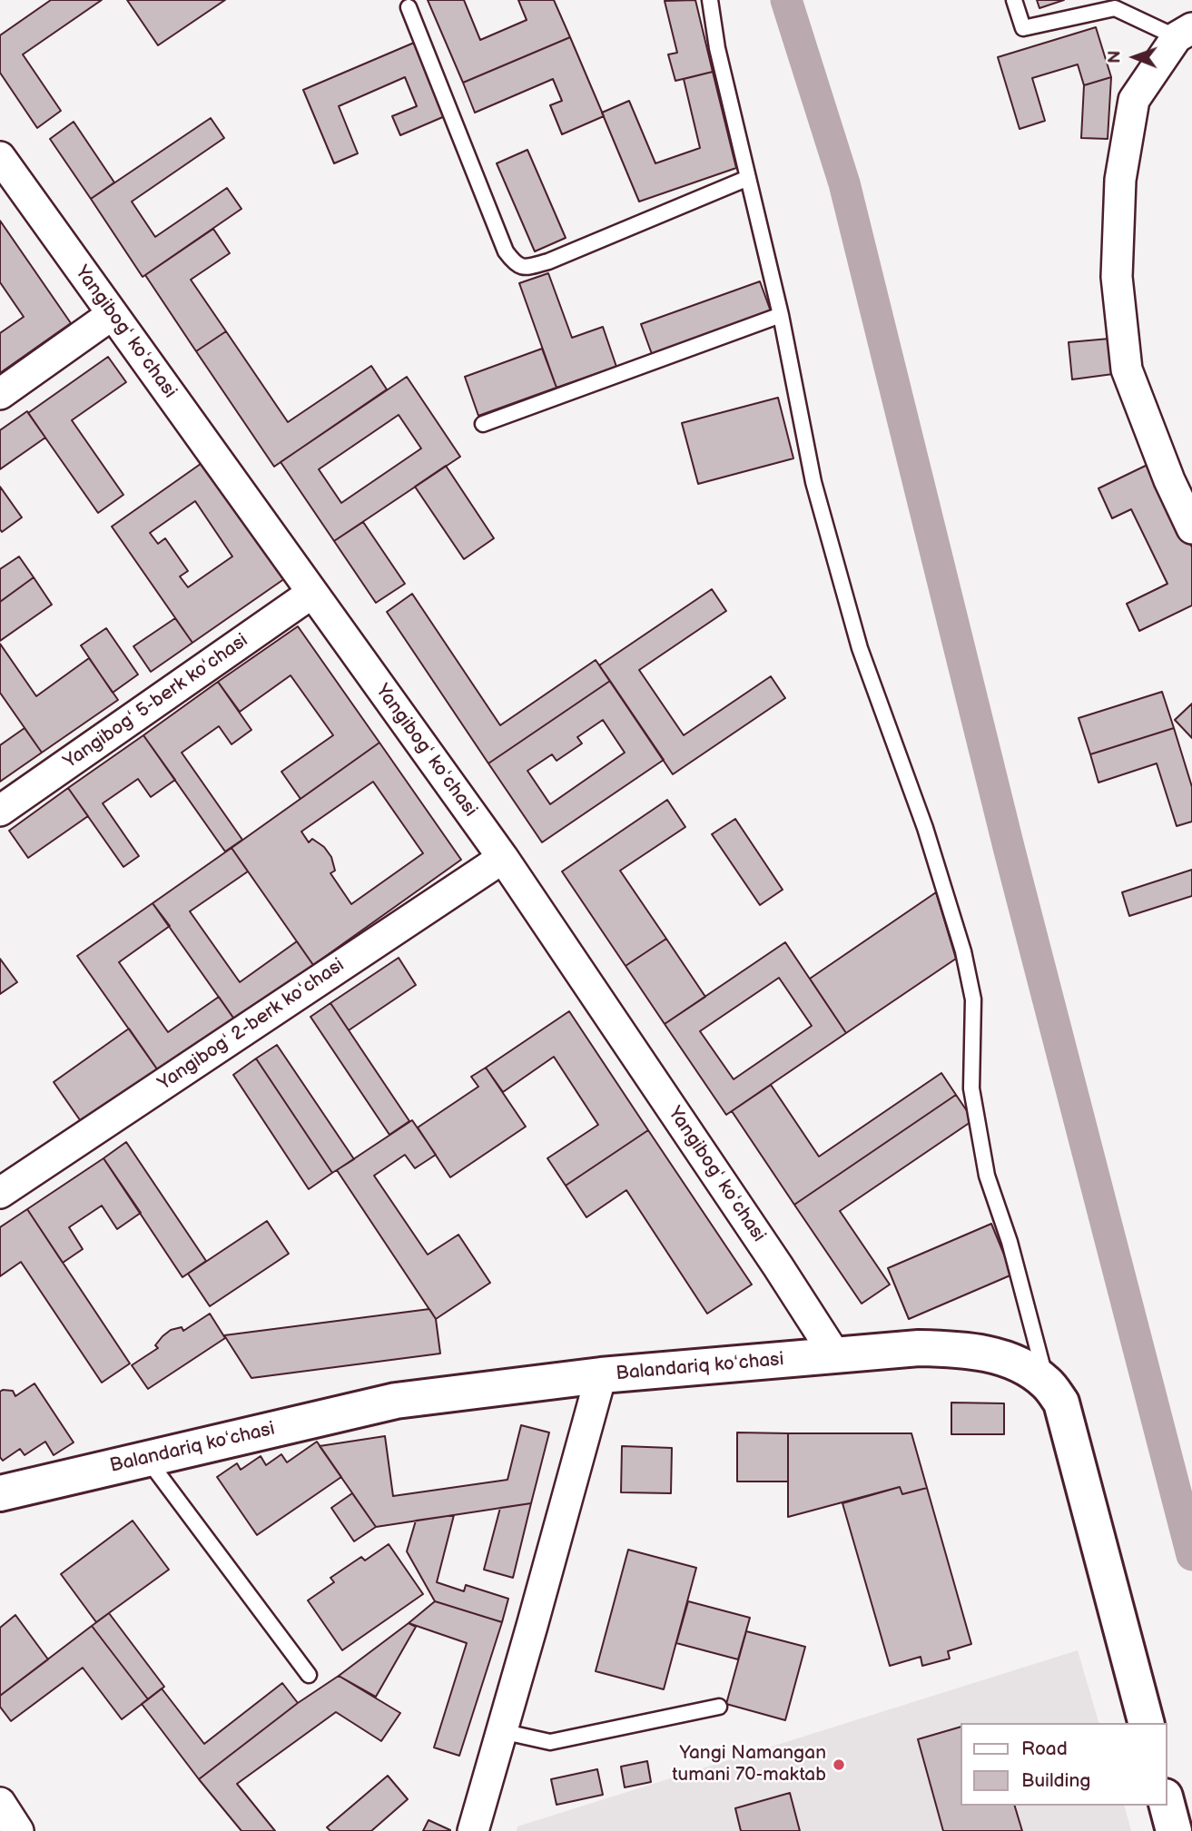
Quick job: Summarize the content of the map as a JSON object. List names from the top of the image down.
{
  "streets": {
    "street": [
      "Yangibogʻ koʻchasi",
      "Yangibogʻ 5-berk koʻchasi",
      "Yangibogʻ 2-berk koʻchasi",
      "Balandariq koʻchasi"
    ]
  },
  "crossings": [
    ["Yangibogʻ koʻchasi", "Yangibogʻ 5-berk koʻchasi"],
    ["Yangibogʻ koʻchasi", "Yangibogʻ 2-berk koʻchasi"],
    ["Yangibogʻ koʻchasi", "Balandariq koʻchasi"]
  ],
  "places": ["Yangi Namangan tumani 70-maktab"],
  "legend": ["Road", "Building"],
  "north": "left"
}
